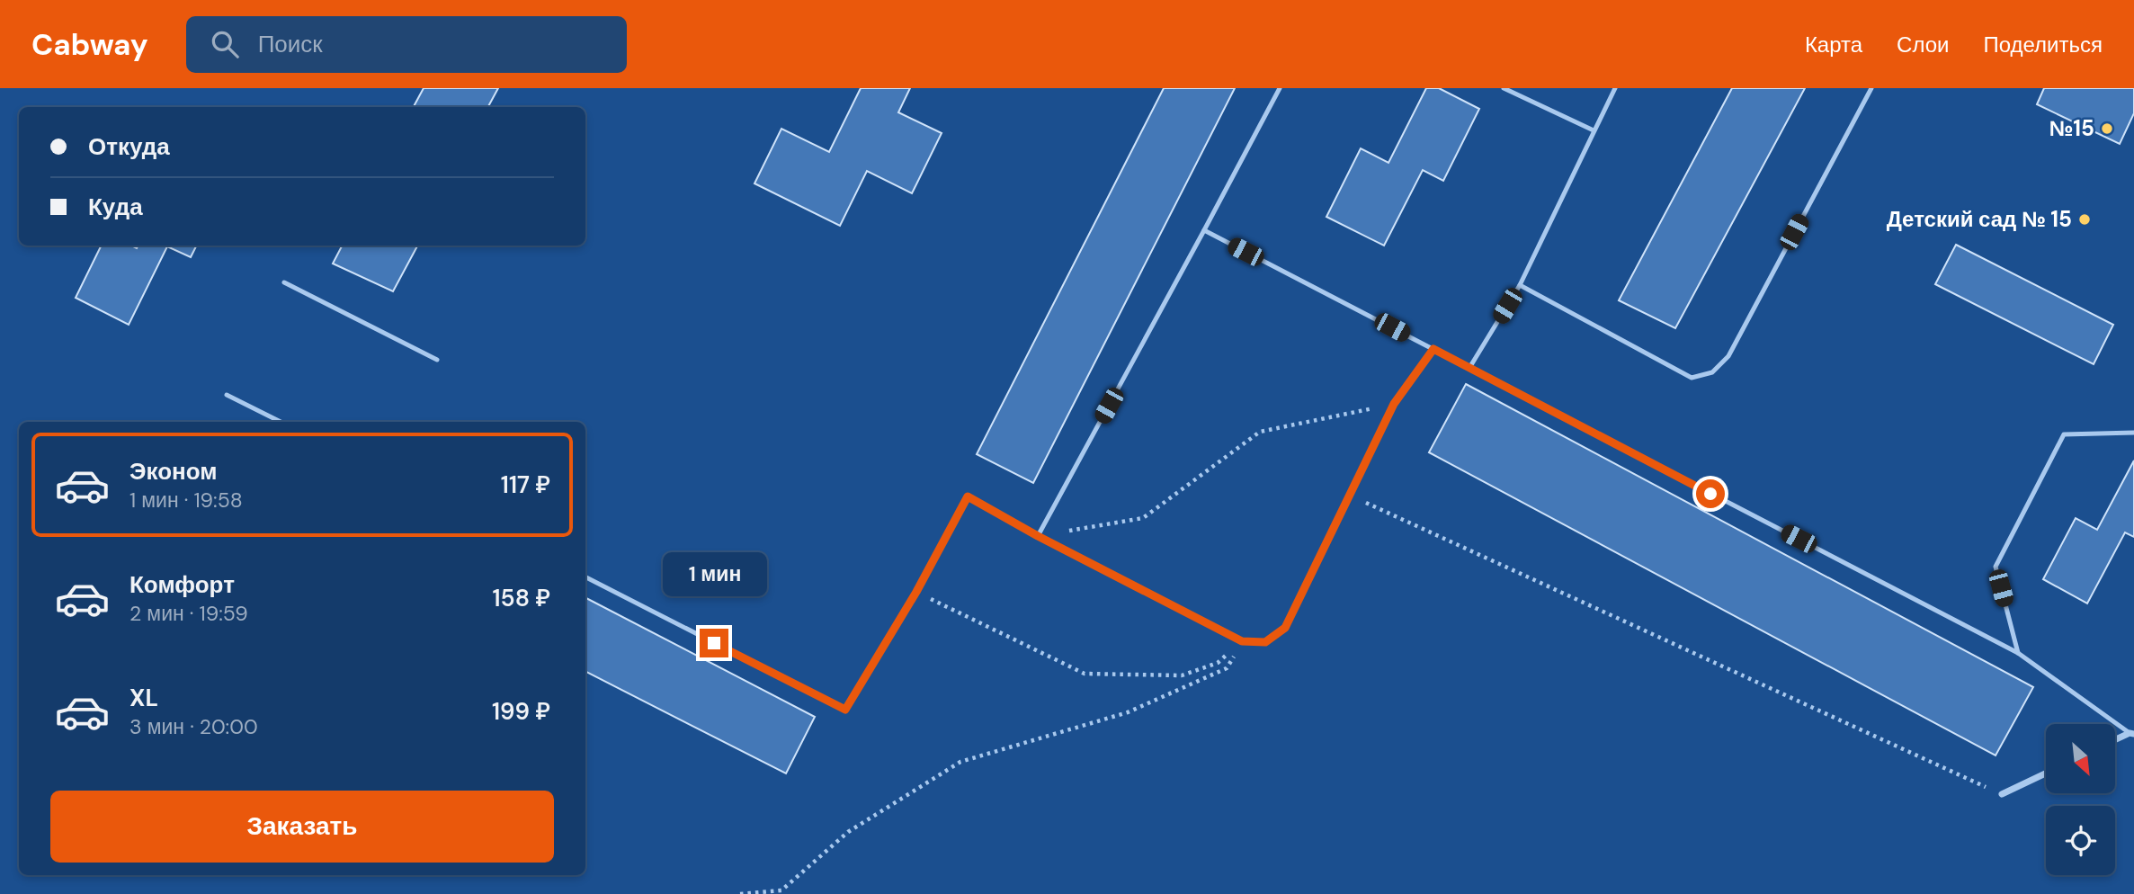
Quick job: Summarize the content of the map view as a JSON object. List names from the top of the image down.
{
  "places": ["№15", "Детский сад № 15"],
  "north": "bottom right",
  "page": {
    "header": "Cabway",
    "search": "Поиск",
    "nav": ["Карта", "Слои", "Поделиться"],
    "banner": ["Откуда", "Куда"],
    "list": [
      {
        "name": "Эконом",
        "note": "1 мин · 19:58",
        "value": "117 ₽"
      },
      {
        "name": "Комфорт",
        "note": "2 мин · 19:59",
        "value": "158 ₽"
      },
      {
        "name": "XL",
        "note": "3 мин · 20:00",
        "value": "199 ₽"
      }
    ],
    "bubble": "1 мин",
    "buttons": "Заказать"
  }
}
